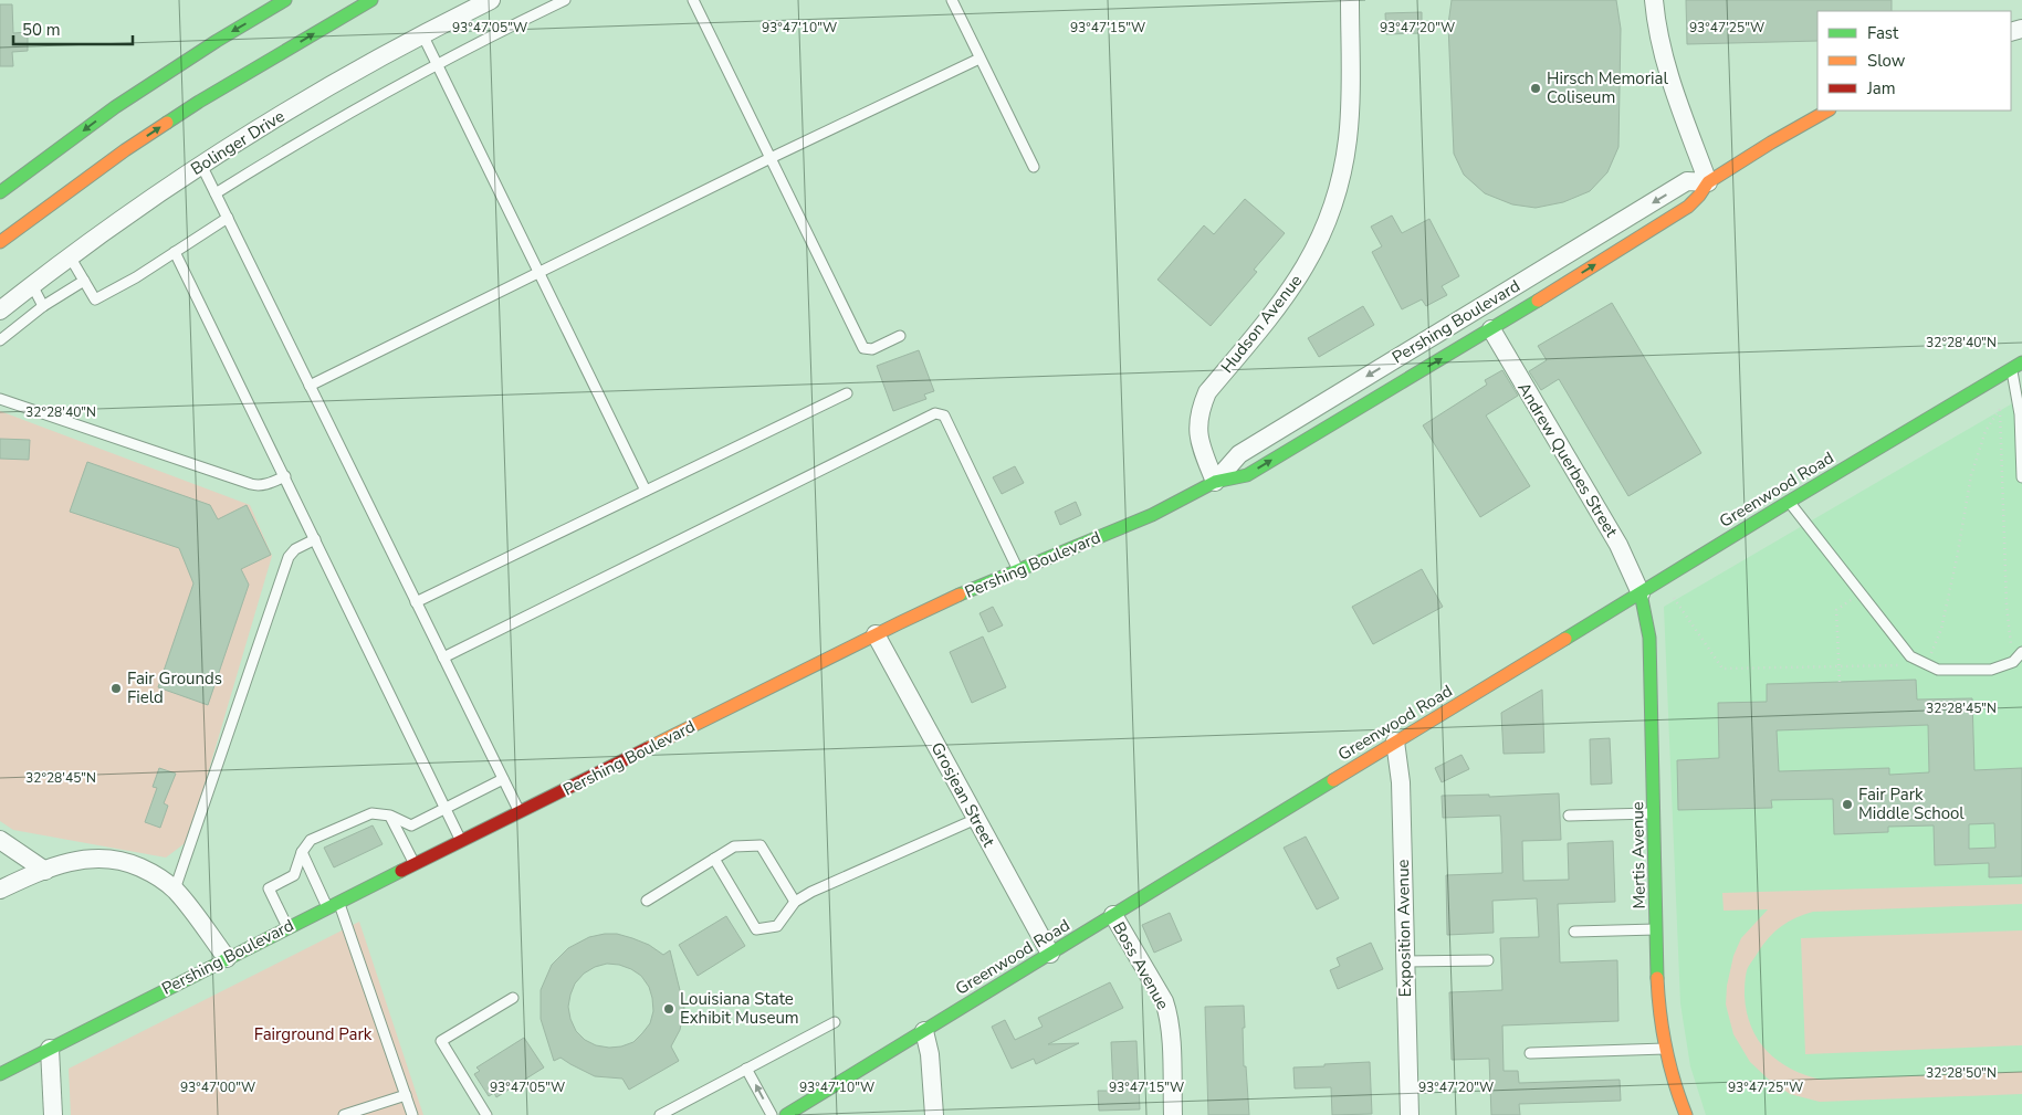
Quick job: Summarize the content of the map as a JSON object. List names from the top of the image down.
{
  "streets": {
    "main road": ["Pershing Boulevard", "Greenwood Road", "Mertis Avenue"],
    "street": [
      "Bolinger Drive",
      "Hudson Avenue",
      "Andrew Querbes Street",
      "Grosjean Street",
      "Exposition Avenue",
      "Boss Avenue"
    ]
  },
  "crossings": [
    ["Pershing Boulevard", "Hudson Avenue"],
    ["Pershing Boulevard", "Andrew Querbes Street"],
    ["Pershing Boulevard", "Grosjean Street"],
    ["Andrew Querbes Street", "Greenwood Road"],
    ["Andrew Querbes Street", "Mertis Avenue"],
    ["Greenwood Road", "Grosjean Street"],
    ["Greenwood Road", "Mertis Avenue"],
    ["Greenwood Road", "Exposition Avenue"],
    ["Greenwood Road", "Boss Avenue"]
  ],
  "parks": ["Fairground Park"],
  "places": [
    "Hirsch Memorial Coliseum",
    "Fair Grounds Field",
    "Fair Park Middle School",
    "Louisiana State Exhibit Museum"
  ],
  "legend": ["Fast", "Slow", "Jam"],
  "scale_bar": "50 m",
  "coordinates": [
    "93°47'05\"W",
    "93°47'10\"W",
    "93°47'15\"W",
    "93°47'20\"W",
    "93°47'25\"W",
    "32°28'40\"N",
    "32°28'45\"N",
    "32°28'50\"N",
    "93°47'00\"W"
  ]
}
